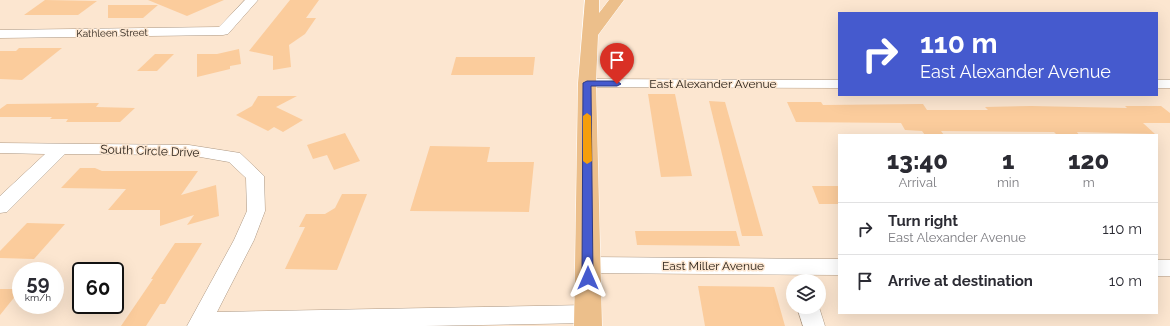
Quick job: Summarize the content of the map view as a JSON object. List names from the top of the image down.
{
  "streets": {
    "street": [
      "Kathleen Street",
      "East Alexander Avenue",
      "South Circle Drive",
      "East Miller Avenue"
    ]
  },
  "page": {
    "turn": ["110 m", "East Alexander Avenue"],
    "eta": [
      "13:40",
      "Arrival",
      "1",
      "min",
      "120",
      "m"
    ],
    "list": [
      {
        "name": "Turn right",
        "note": "East Alexander Avenue",
        "value": "110 m"
      },
      {
        "name": "Arrive at destination",
        "value": "10 m"
      }
    ],
    "speed": "59 km/h",
    "limit": "60"
  }
}
